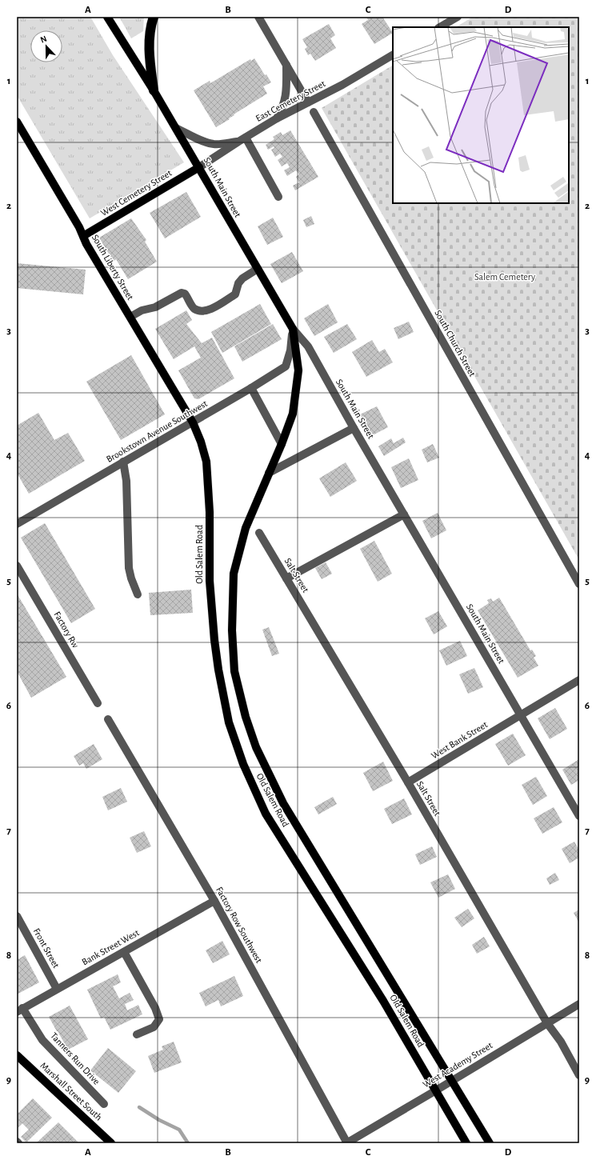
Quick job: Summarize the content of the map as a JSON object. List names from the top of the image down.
{
  "streets": {
    "main road": [
      "South Main Street",
      "West Cemetery Street",
      "South Liberty Street",
      "Old Salem Road",
      "Marshall Street South"
    ],
    "street": [
      "East Cemetery Street",
      "South Church Street",
      "Brookstown Avenue Southwest",
      "Salt Street",
      "Factory Rw",
      "West Bank Street",
      "Factory Row Southwest",
      "Bank Street West",
      "Front Street",
      "Tanners Run Drive",
      "West Academy Street"
    ]
  },
  "crossings": [
    ["East Cemetery Street", "South Main Street"],
    ["East Cemetery Street", "West Cemetery Street"],
    ["South Main Street", "West Cemetery Street"],
    ["South Main Street", "Brookstown Avenue Southwest"],
    ["South Main Street", "Old Salem Road"],
    ["South Main Street", "West Bank Street"],
    ["West Cemetery Street", "South Liberty Street"],
    ["South Liberty Street", "Brookstown Avenue Southwest"],
    ["South Liberty Street", "Old Salem Road"],
    ["Brookstown Avenue Southwest", "Old Salem Road"],
    ["Old Salem Road", "West Academy Street"],
    ["Salt Street", "West Bank Street"],
    ["Salt Street", "West Academy Street"],
    ["Factory Row Southwest", "Bank Street West"],
    ["Factory Row Southwest", "West Academy Street"],
    ["Bank Street West", "Front Street"],
    ["Bank Street West", "Tanners Run Drive"]
  ],
  "parks": ["Salem Cemetery"],
  "north": "top",
  "grid": {
    "columns": [
      "A",
      "B",
      "C",
      "D"
    ],
    "rows": [
      "1",
      "2",
      "3",
      "4",
      "5",
      "6",
      "7",
      "8",
      "9"
    ]
  }
}
